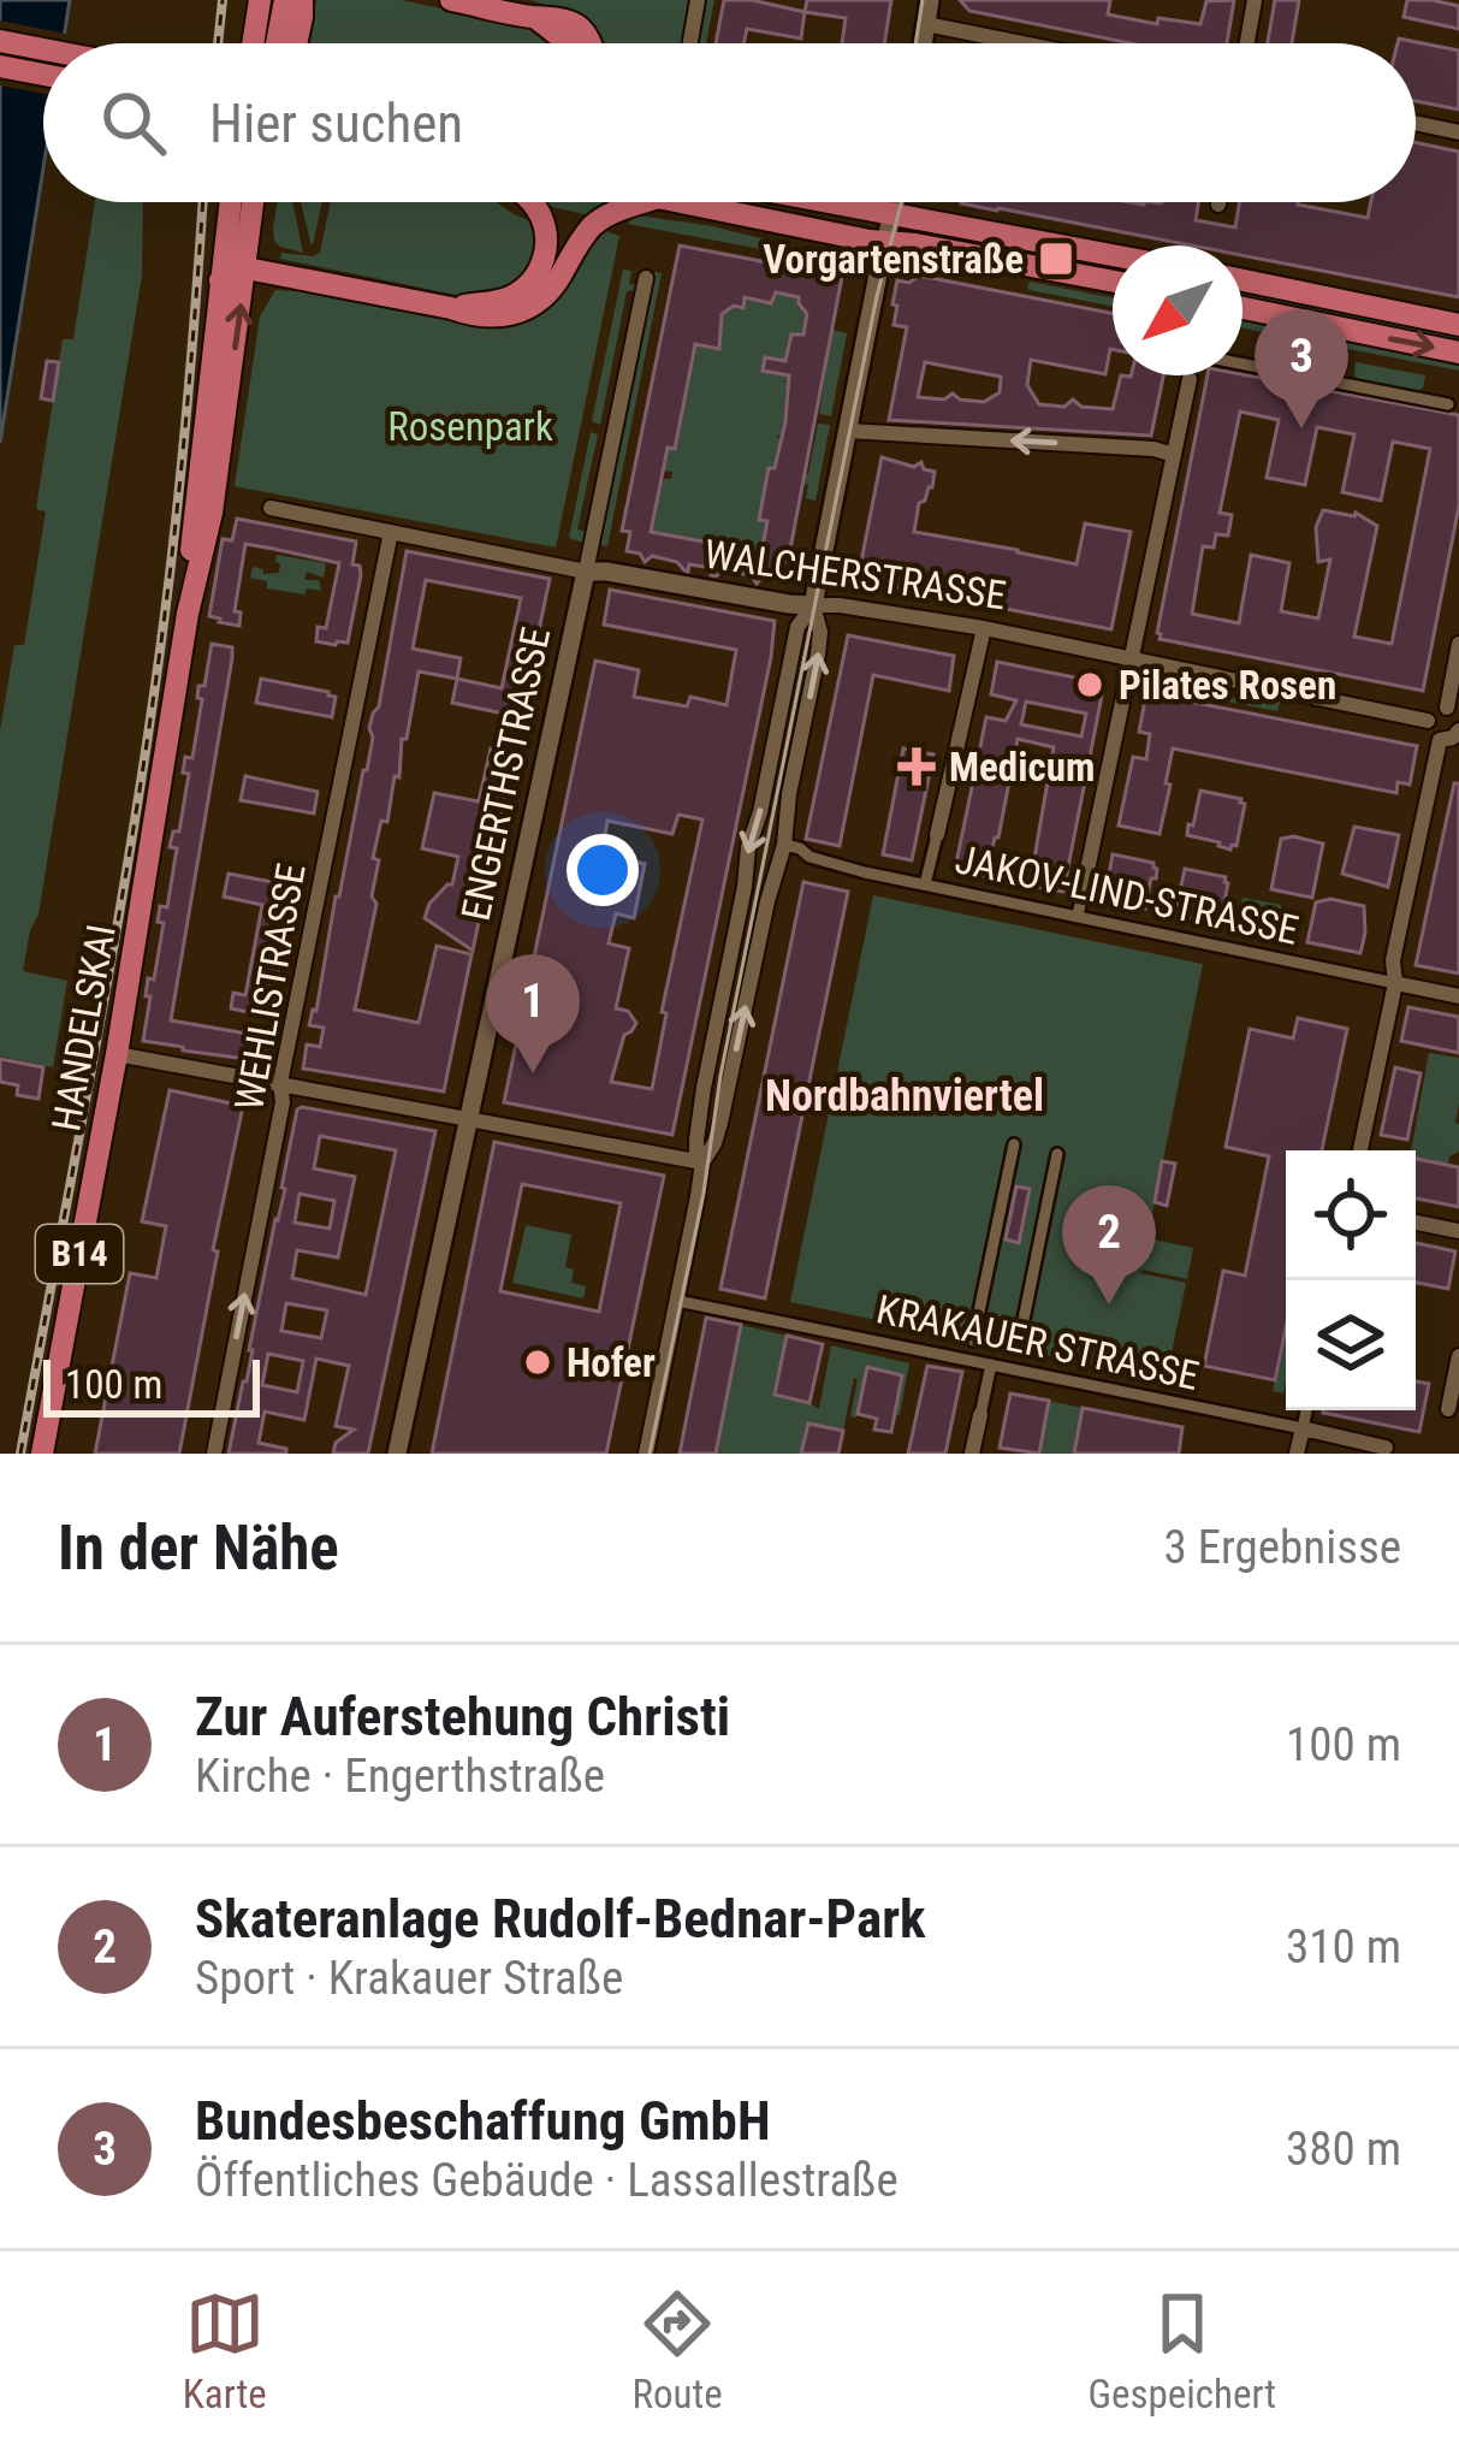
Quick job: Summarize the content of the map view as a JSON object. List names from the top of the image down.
{
  "streets": {
    "main road": ["HANDELSKAI", "B14"],
    "street": [
      "WALCHERSTRASSE",
      "ENGERTHSTRASSE",
      "JAKOV-LIND-STRASSE",
      "WEHLISTRASSE",
      "KRAKAUER STRASSE"
    ]
  },
  "crossings": [
    ["WALCHERSTRASSE", "ENGERTHSTRASSE"],
    ["WALCHERSTRASSE", "WEHLISTRASSE"]
  ],
  "one_way": ["WEHLISTRASSE"],
  "districts": ["Nordbahnviertel"],
  "parks": ["Rosenpark"],
  "places": {
    "transit": ["Vorgartenstraße"],
    "other": ["Pilates Rosen", "Hofer"],
    "health": ["Medicum"]
  },
  "scale_bar": "100 m",
  "north": "bottom left",
  "page": {
    "search": "Hier suchen",
    "pins": ["3", "1", "2"],
    "scale": "100 m",
    "heading": ["In der Nähe", "3 Ergebnisse"],
    "list": [
      {
        "mark": "1",
        "name": "Zur Auferstehung Christi",
        "note": "Kirche · Engerthstraße",
        "value": "100 m"
      },
      {
        "mark": "2",
        "name": "Skateranlage Rudolf-Bednar-Park",
        "note": "Sport · Krakauer Straße",
        "value": "310 m"
      },
      {
        "mark": "3",
        "name": "Bundesbeschaffung GmbH",
        "note": "Öffentliches Gebäude · Lassallestraße",
        "value": "380 m"
      }
    ],
    "nav": ["Karte", "Route", "Gespeichert"]
  }
}
